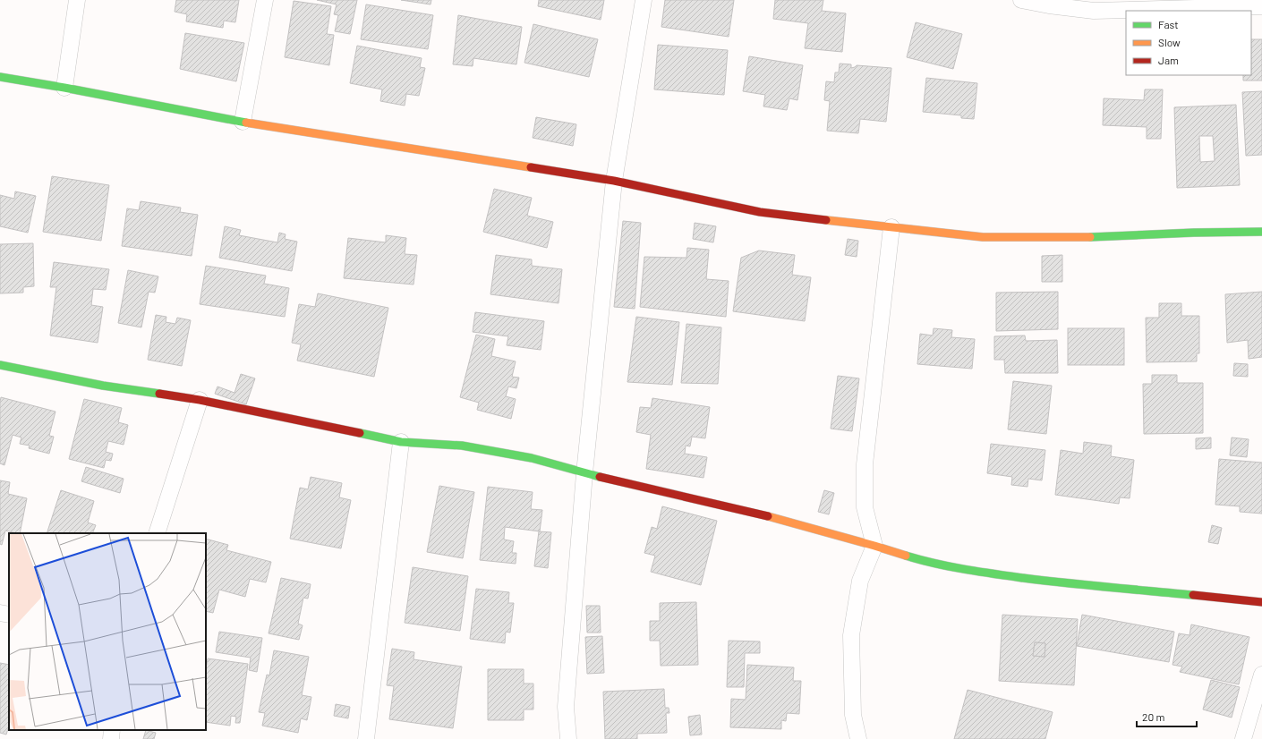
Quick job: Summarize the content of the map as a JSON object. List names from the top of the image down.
{
  "legend": ["Fast", "Slow", "Jam"],
  "scale_bar": "20 m"
}
